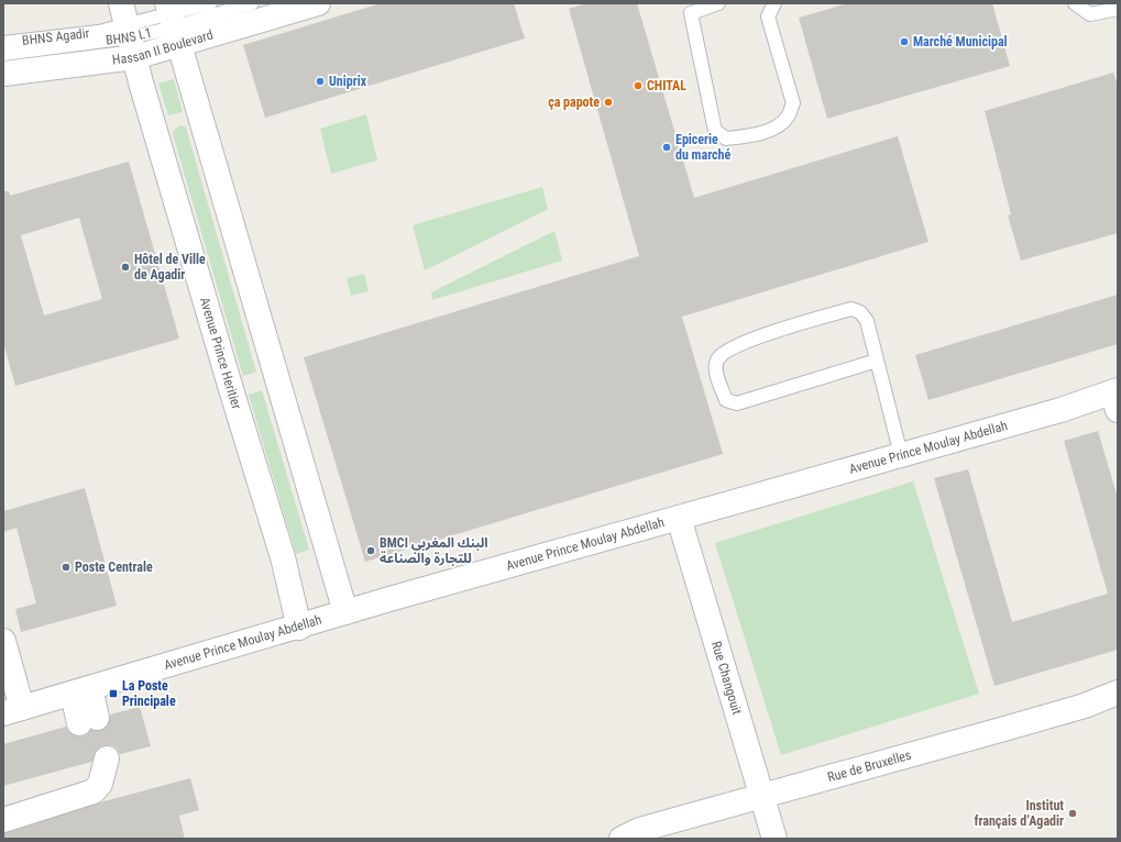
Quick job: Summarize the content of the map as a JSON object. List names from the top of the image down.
{
  "streets": {
    "street": [
      "Hassan II Boulevard",
      "Avenue Prince Heritier",
      "Avenue Prince Moulay Abdellah",
      "Rue Changouit",
      "Rue de Bruxelles"
    ],
    "lane": ["BHNS L1", "BHNS Agadir"]
  },
  "crossings": [
    ["BHNS L1", "BHNS Agadir"],
    ["BHNS L1", "Hassan II Boulevard"],
    ["BHNS L1", "Avenue Prince Heritier"],
    ["BHNS Agadir", "Hassan II Boulevard"],
    ["BHNS Agadir", "Avenue Prince Heritier"],
    ["Hassan II Boulevard", "Avenue Prince Heritier"],
    ["Avenue Prince Heritier", "Avenue Prince Moulay Abdellah"],
    ["Avenue Prince Moulay Abdellah", "Rue Changouit"],
    ["Rue Changouit", "Rue de Bruxelles"]
  ],
  "places": {
    "other": [
      "Marché Municipal",
      "Uniprix",
      "CHITAL",
      "ça papote",
      "Epicerie du marché",
      "Hôtel de Ville de Agadir",
      "BMCI البنك المغربي للتجارة والصناعة",
      "Poste Centrale",
      "Institut français d’Agadir"
    ],
    "transit": ["La Poste Principale"]
  }
}
